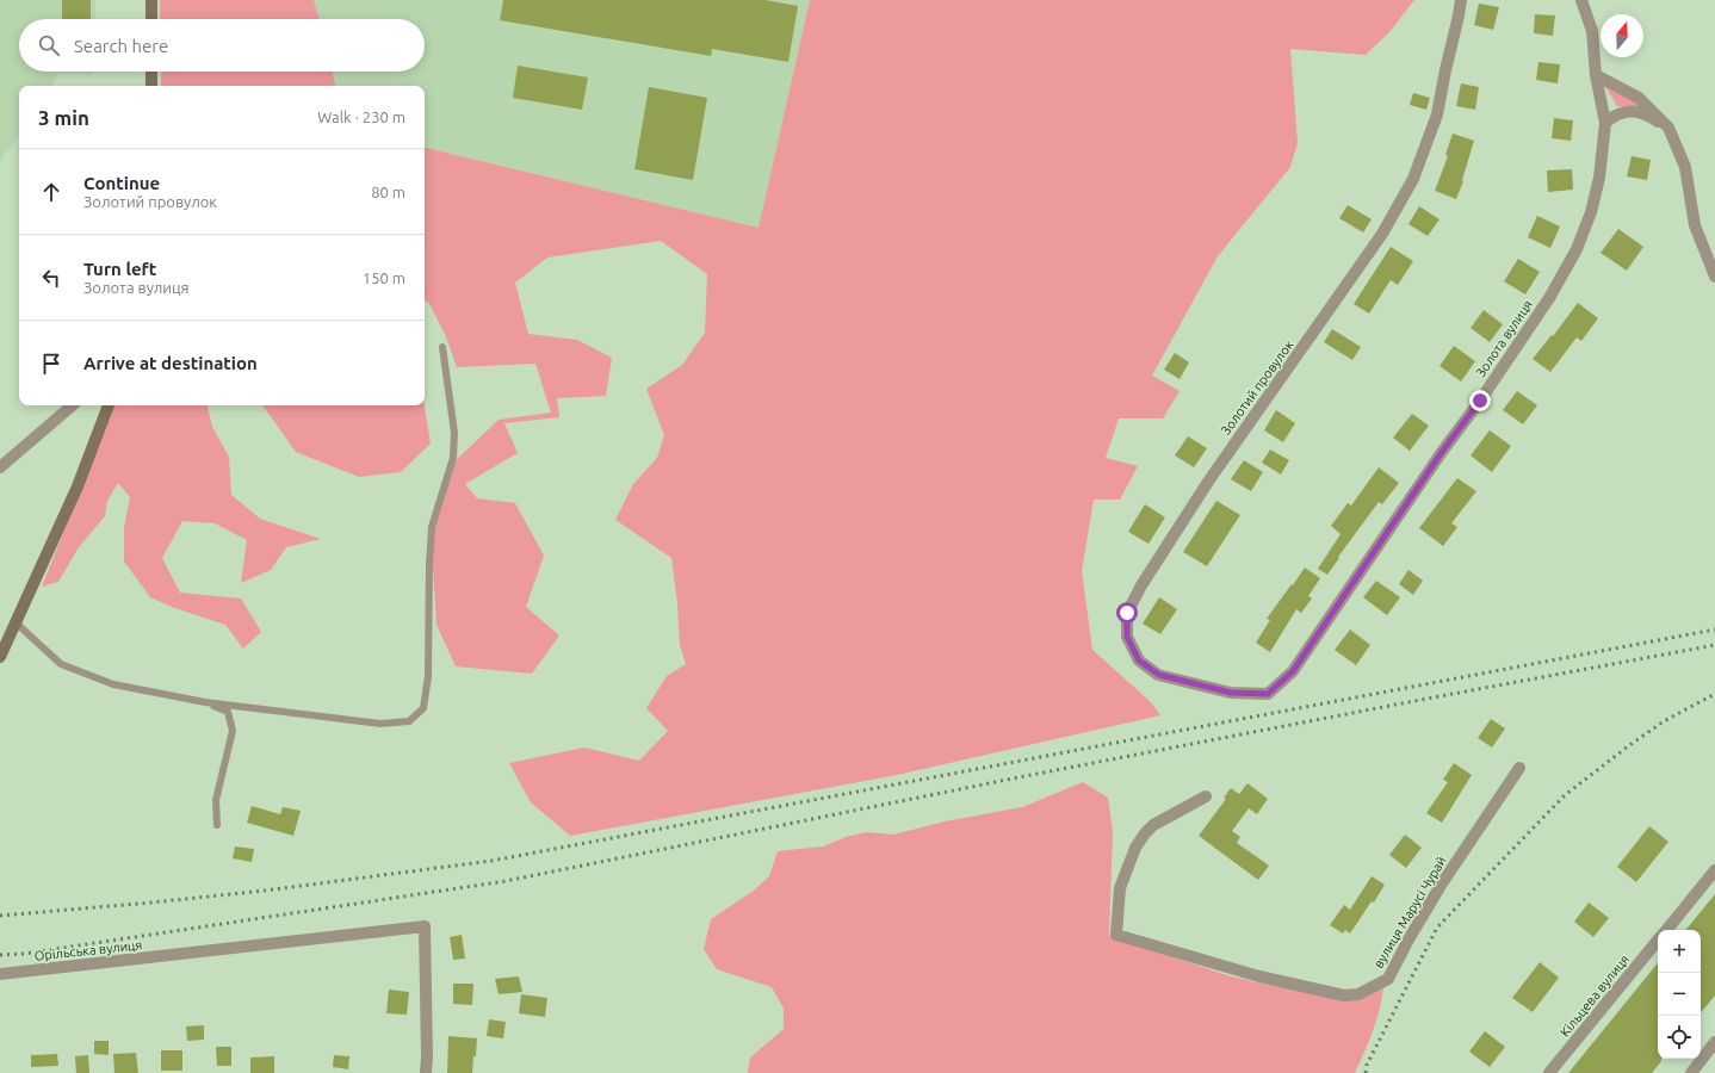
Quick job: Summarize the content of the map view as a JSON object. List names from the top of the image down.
{
  "streets": {
    "street": [
      "Золота вулиця",
      "Золотий провулок",
      "вулиця Марусі Чурай",
      "Орільська вулиця",
      "Кільцева вулиця"
    ]
  },
  "crossings": [
    ["Золота вулиця", "Золотий провулок"]
  ],
  "north": "top",
  "page": {
    "search": "Search here",
    "heading": ["3 min", "Walk · 230 m"],
    "list": [
      ["Continue", "Золотий провулок", "80 m"],
      ["Turn left", "Золота вулиця", "150 m"],
      "Arrive at destination"
    ],
    "map_buttons": ["+", "−"]
  }
}
